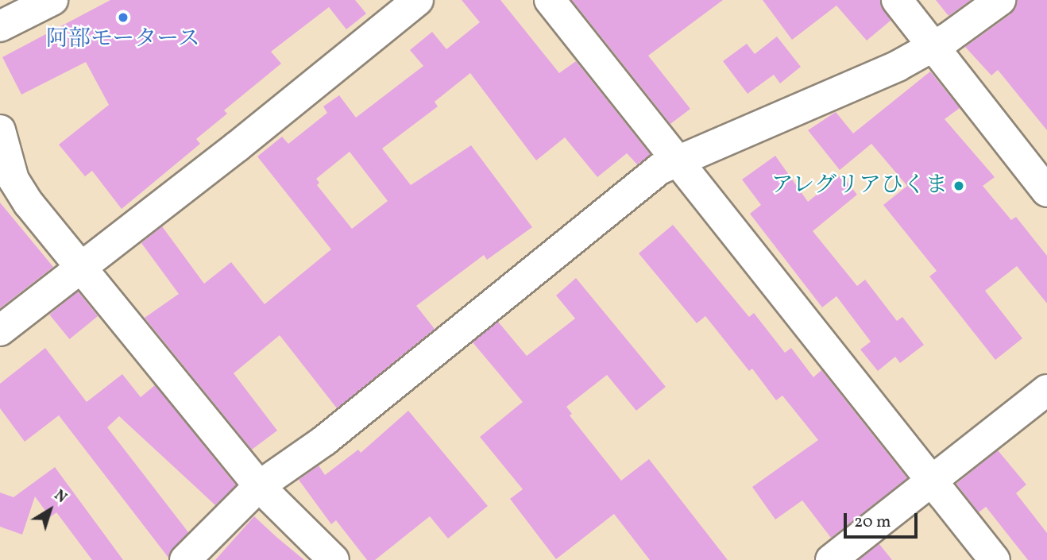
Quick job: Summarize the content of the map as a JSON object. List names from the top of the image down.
{
  "places": ["阿部モータース", "アレグリアひくま"],
  "scale_bar": "20 m",
  "north": "top right"
}
